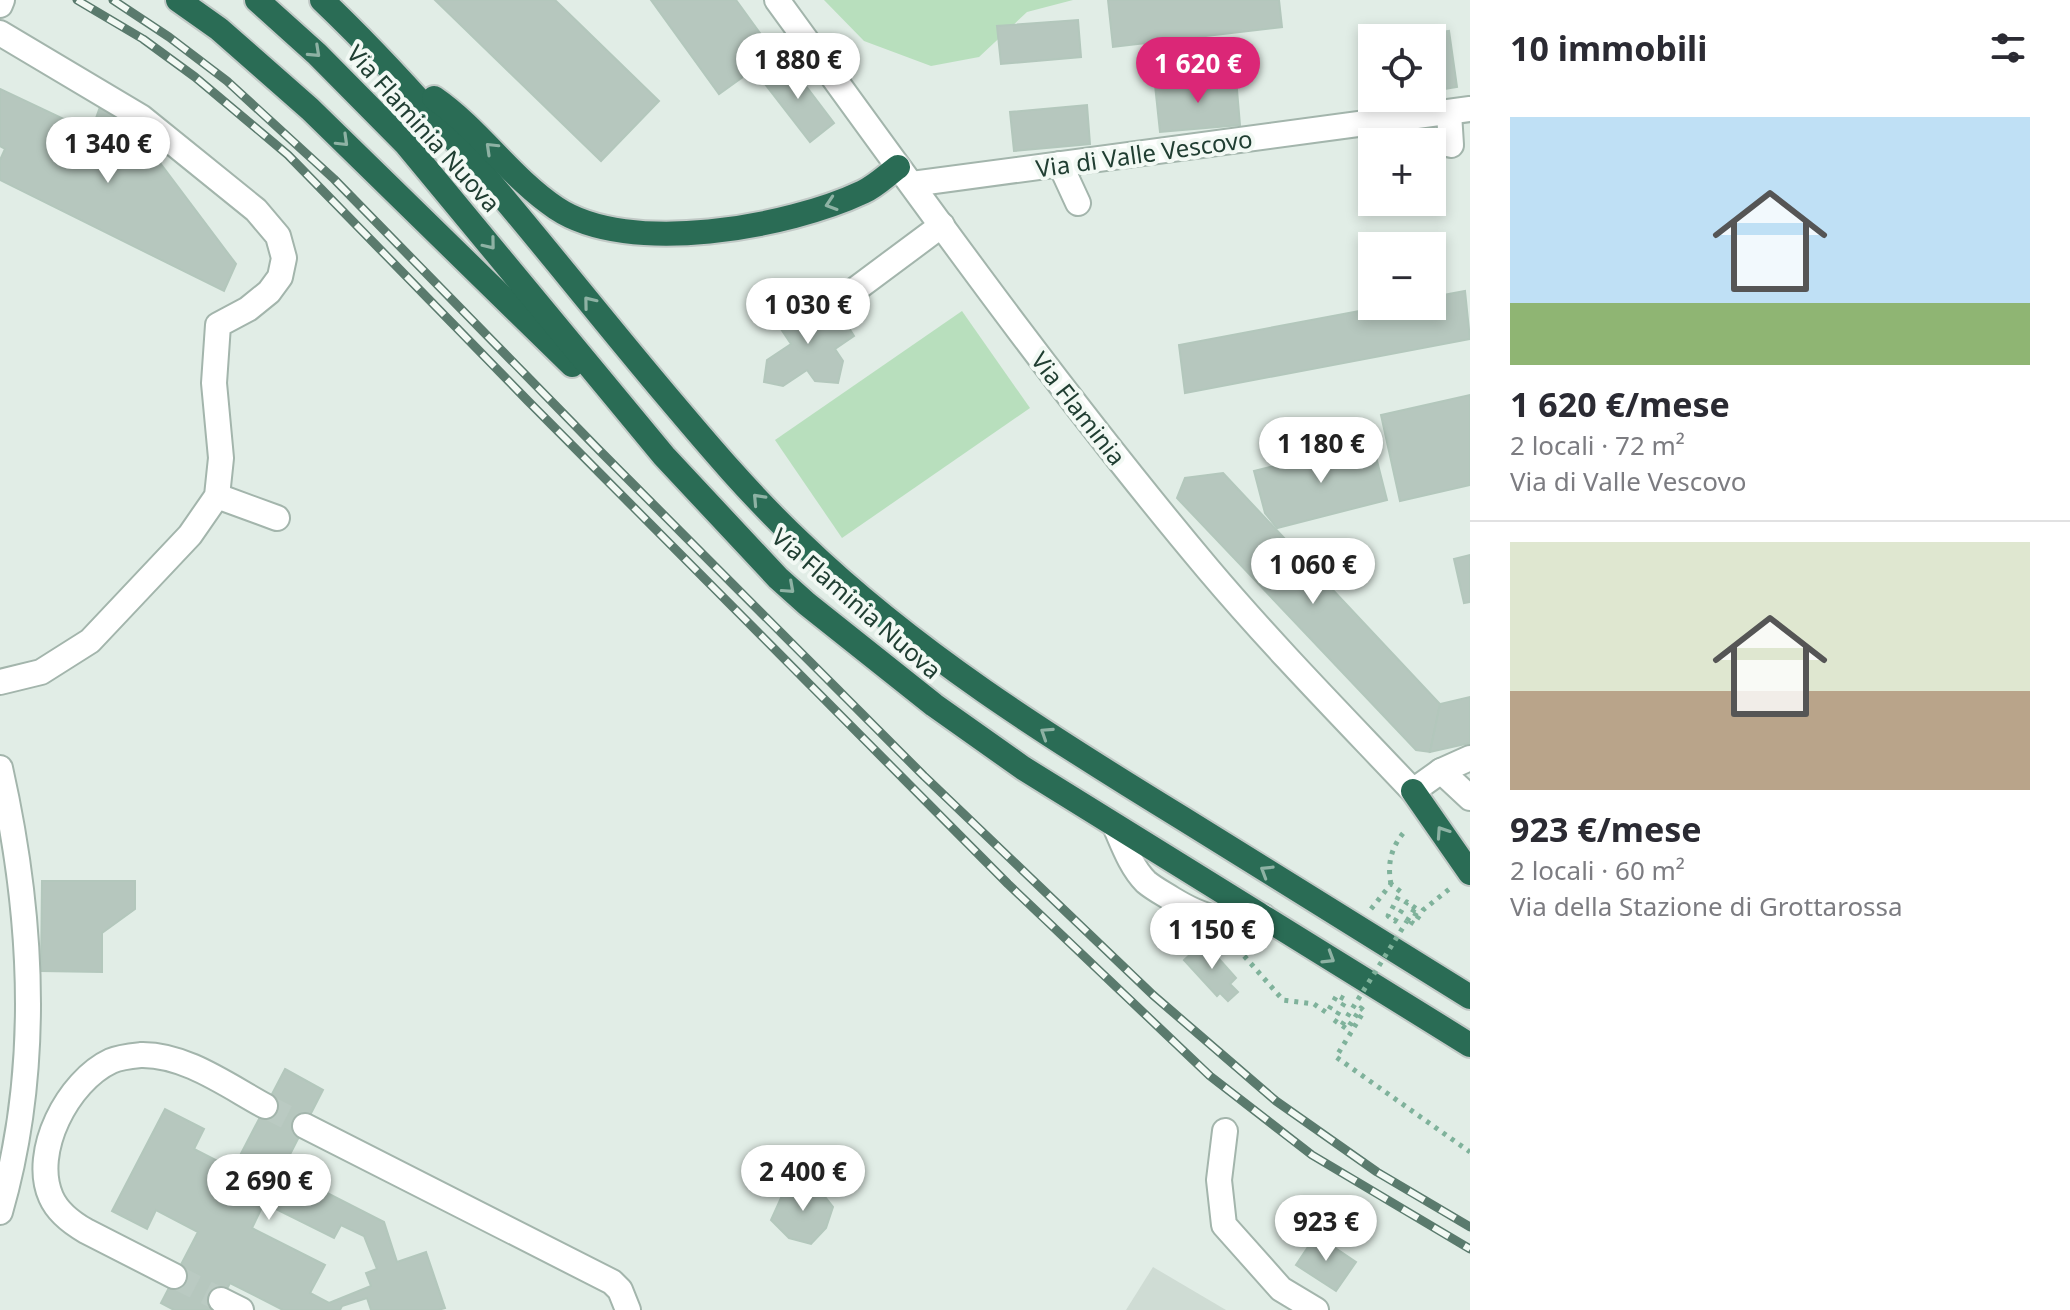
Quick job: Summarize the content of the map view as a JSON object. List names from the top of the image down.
{
  "streets": {
    "highway": ["Via Flaminia Nuova"],
    "street": ["Via di Valle Vescovo", "Via Flaminia"]
  },
  "crossings": [
    ["Via di Valle Vescovo", "Via Flaminia"]
  ],
  "page": {
    "heading": "10 immobili",
    "map_buttons": ["+", "−"],
    "price": [
      "1 880 €",
      "1 620 €",
      "1 340 €",
      "1 030 €",
      "1 180 €",
      "1 060 €",
      "1 150 €",
      "2 400 €",
      "2 690 €",
      "923 €"
    ],
    "list": [
      {
        "name": "1 620 €/mese",
        "note": "2 locali · 72 m² · Via di Valle Vescovo"
      },
      {
        "name": "923 €/mese",
        "note": "2 locali · 60 m² · Via della Stazione di Grottarossa"
      }
    ]
  }
}
